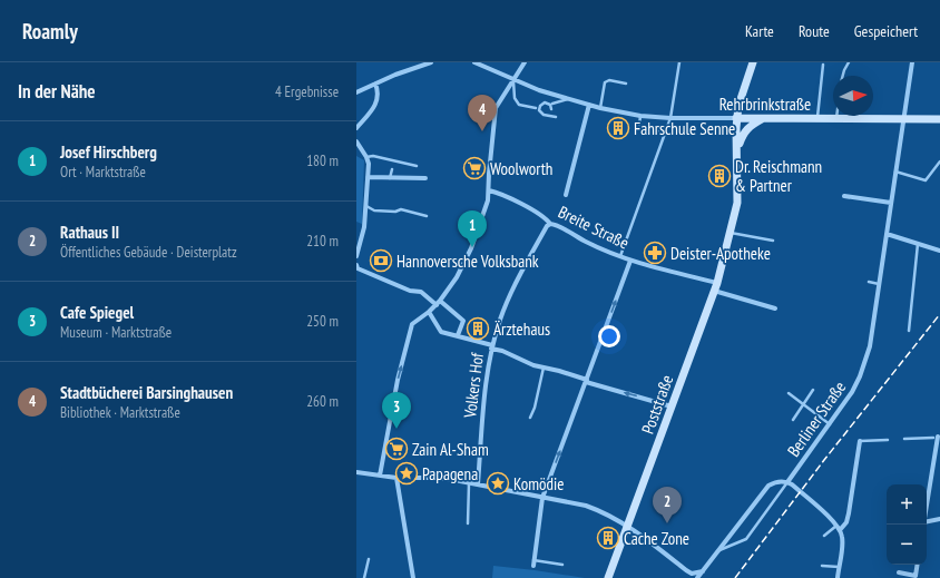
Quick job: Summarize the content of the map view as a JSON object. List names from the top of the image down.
{
  "streets": {
    "main road": ["Rehrbrinkstraße", "Poststraße"],
    "street": ["Breite Straße", "Volkers Hof", "Berliner Straße"]
  },
  "crossings": [
    ["Rehrbrinkstraße", "Poststraße"],
    ["Rehrbrinkstraße", "Berliner Straße"],
    ["Breite Straße", "Volkers Hof"],
    ["Breite Straße", "Poststraße"]
  ],
  "places": {
    "building": [
      "Fahrschule Senne",
      "Dr. Reischmann & Partner",
      "Ärztehaus",
      "Cache Zone"
    ],
    "supermarket": ["Woolworth", "Zain Al-Sham"],
    "pharmacy": ["Deister-Apotheke"],
    "bank": ["Hannoversche Volksbank"],
    "place": ["Papagena", "Komödie"]
  },
  "north": "right",
  "page": {
    "header": "Roamly",
    "nav": ["Karte", "Route", "Gespeichert"],
    "heading": ["In der Nähe", "4 Ergebnisse"],
    "pins": [
      "4",
      "1",
      "3",
      "2"
    ],
    "list": [
      {
        "mark": "1",
        "name": "Josef Hirschberg",
        "note": "Ort · Marktstraße",
        "value": "180 m"
      },
      {
        "mark": "2",
        "name": "Rathaus II",
        "note": "Öffentliches Gebäude · Deisterplatz",
        "value": "210 m"
      },
      {
        "mark": "3",
        "name": "Cafe Spiegel",
        "note": "Museum · Marktstraße",
        "value": "250 m"
      },
      {
        "mark": "4",
        "name": "Stadtbücherei Barsinghausen",
        "note": "Bibliothek · Marktstraße",
        "value": "260 m"
      }
    ],
    "map_buttons": ["+", "−"]
  }
}
